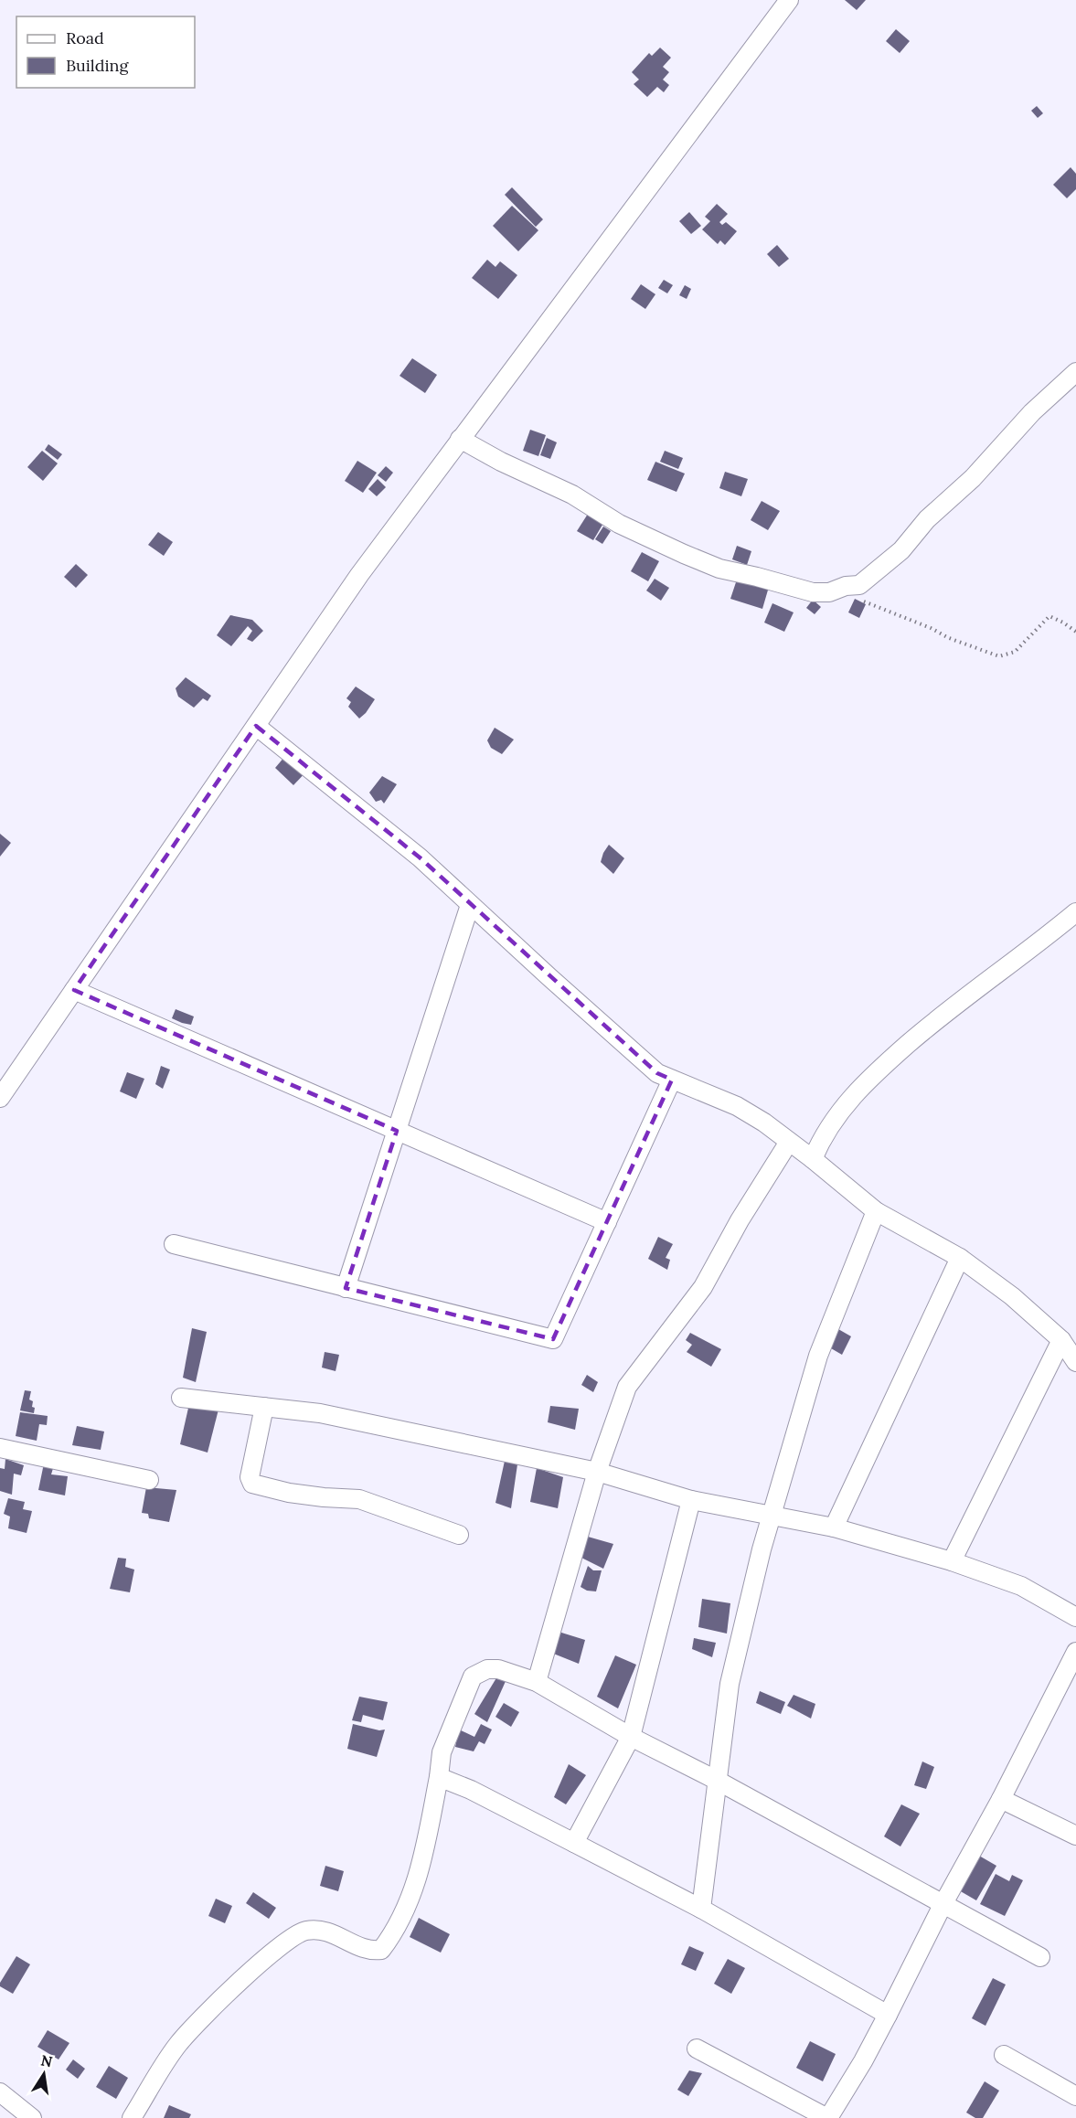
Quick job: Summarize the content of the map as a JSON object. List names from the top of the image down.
{
  "legend": ["Road", "Building"],
  "north": "top"
}
